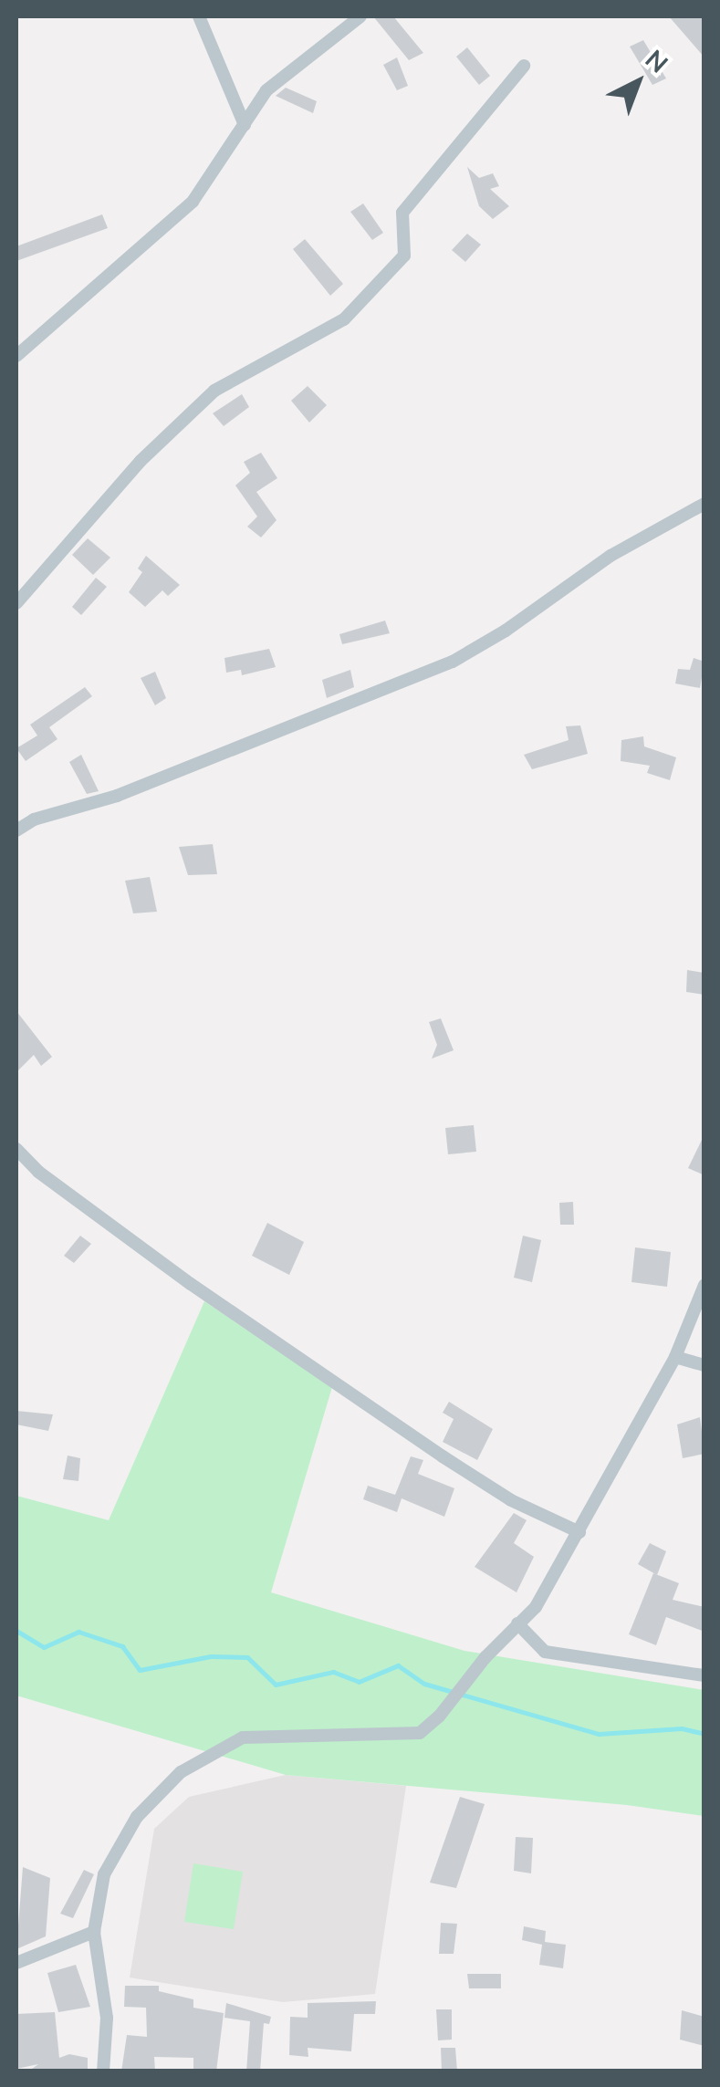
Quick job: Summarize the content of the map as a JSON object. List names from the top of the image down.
{
  "north": "top right"
}
